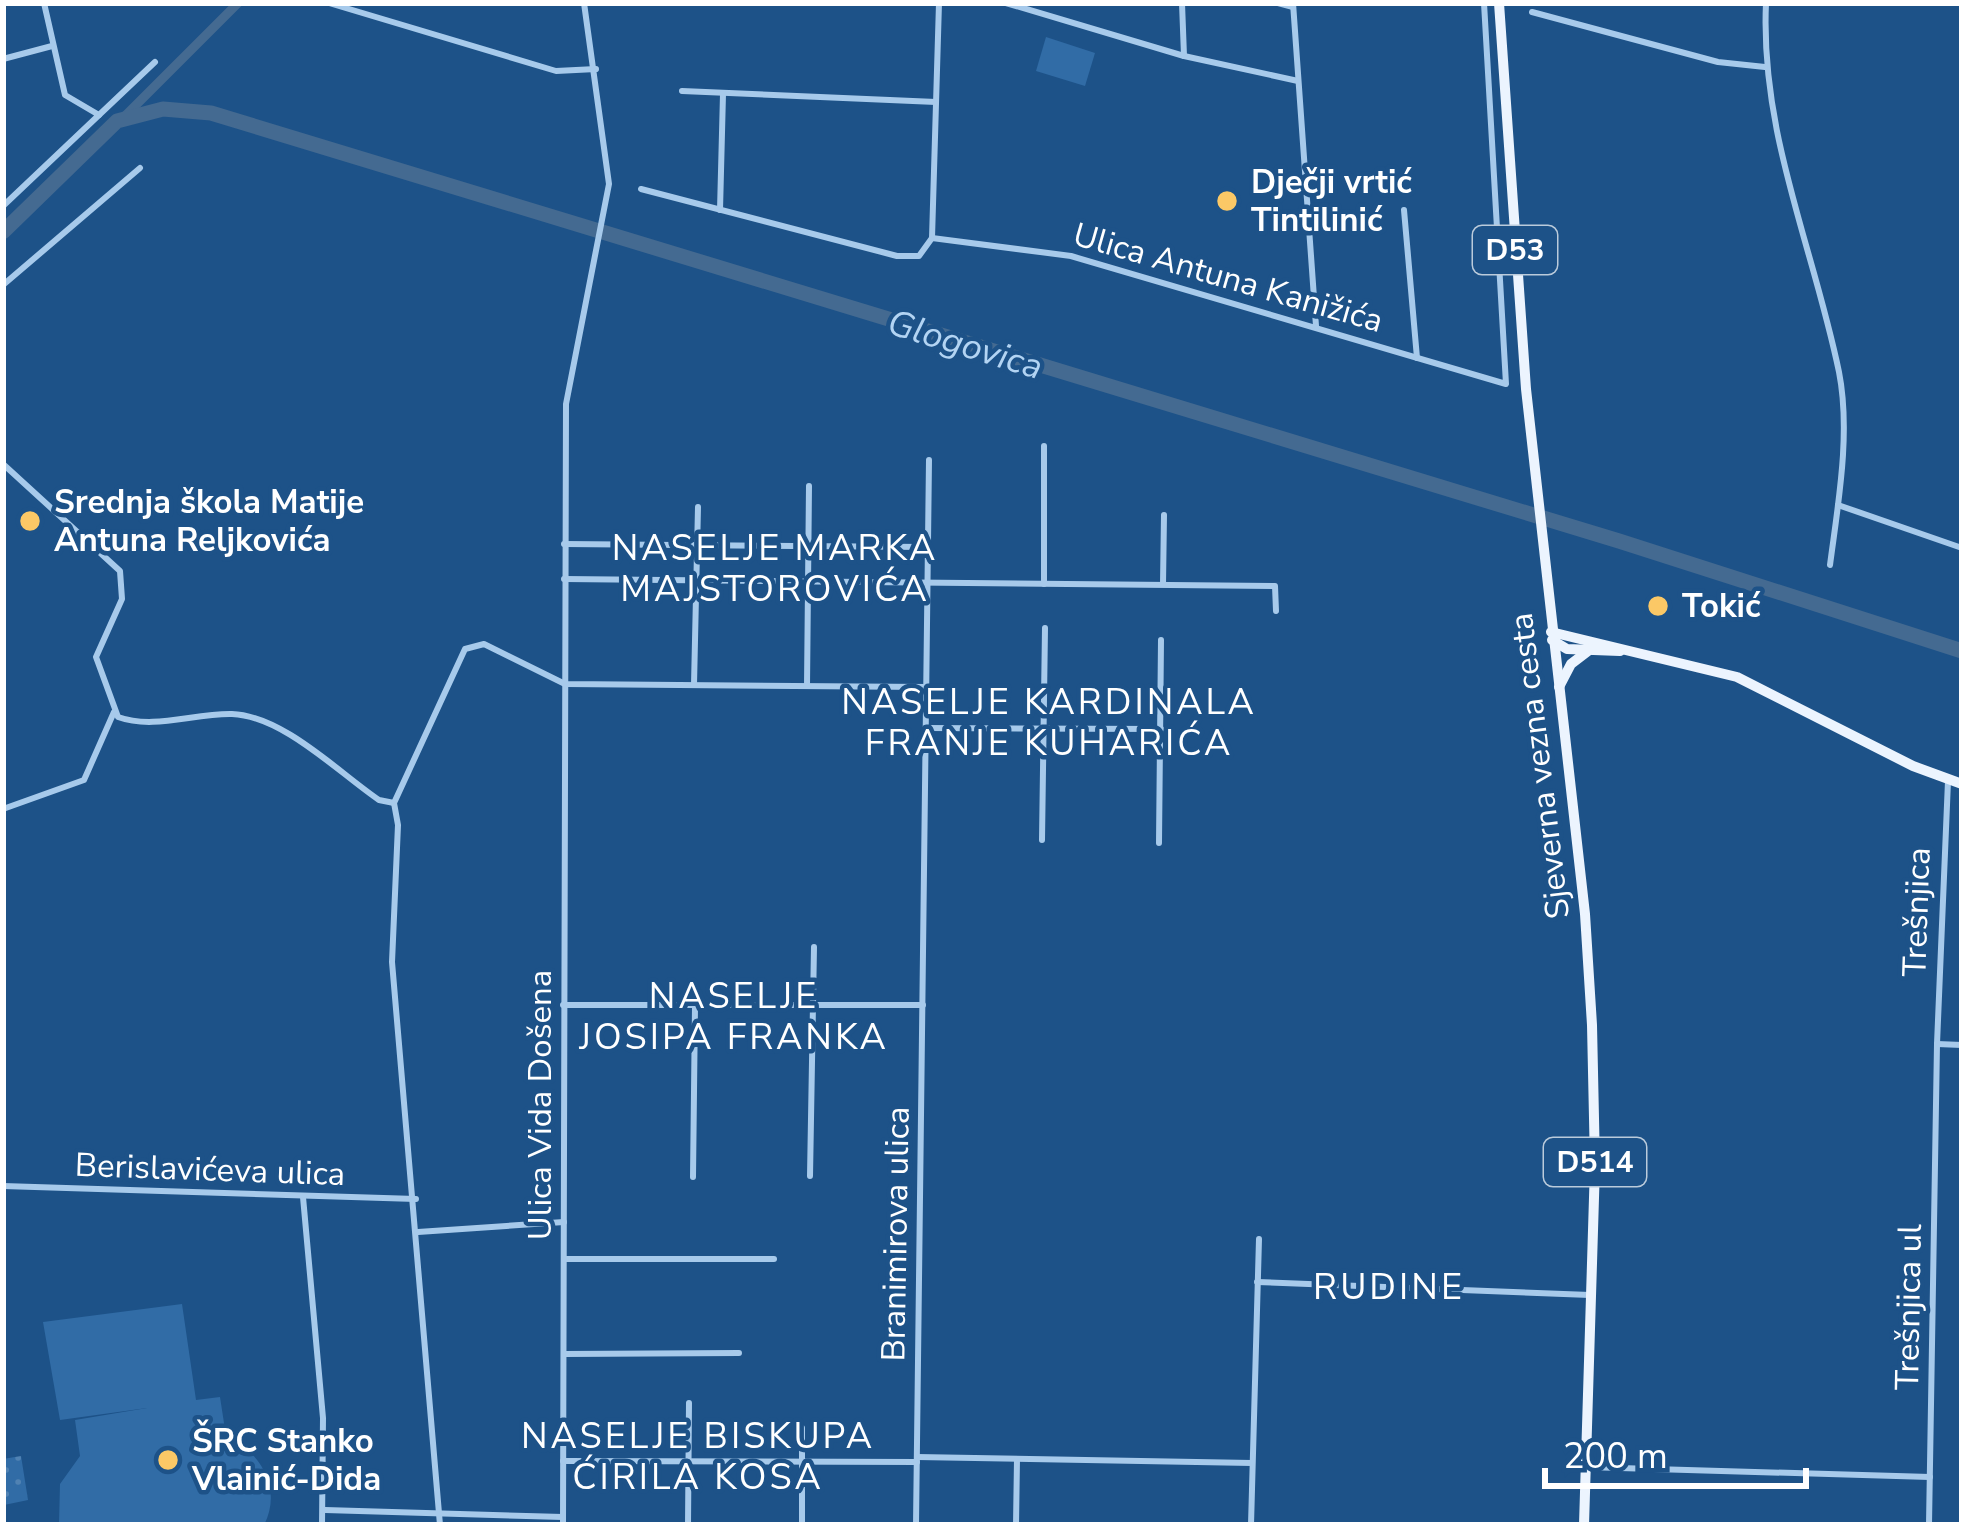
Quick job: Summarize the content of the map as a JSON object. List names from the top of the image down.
{
  "streets": {
    "main road": ["D53", "Sjeverna vezna cesta", "D514"],
    "street": [
      "Ulica Antuna Kanižića",
      "Trešnjica",
      "Ulica Vida Došena",
      "Berislavićeva ulica",
      "Branimirova ulica",
      "Trešnjica ul"
    ]
  },
  "crossings": [
    ["Trešnjica", "Trešnjica ul"]
  ],
  "districts": [
    "NASELJE MARKA MAJSTOROVIĆA",
    "NASELJE KARDINALA FRANJE KUHARIĆA",
    "NASELJE JOSIPA FRANKA",
    "RUDINE",
    "NASELJE BISKUPA ĆIRILA KOSA"
  ],
  "water": ["Glogovica"],
  "places": [
    "Dječji vrtić Tintilinić",
    "Srednja škola Matije Antuna Reljkovića",
    "Tokić",
    "ŠRC Stanko Vlainić-Dida"
  ],
  "scale_bar": "200 m"
}
